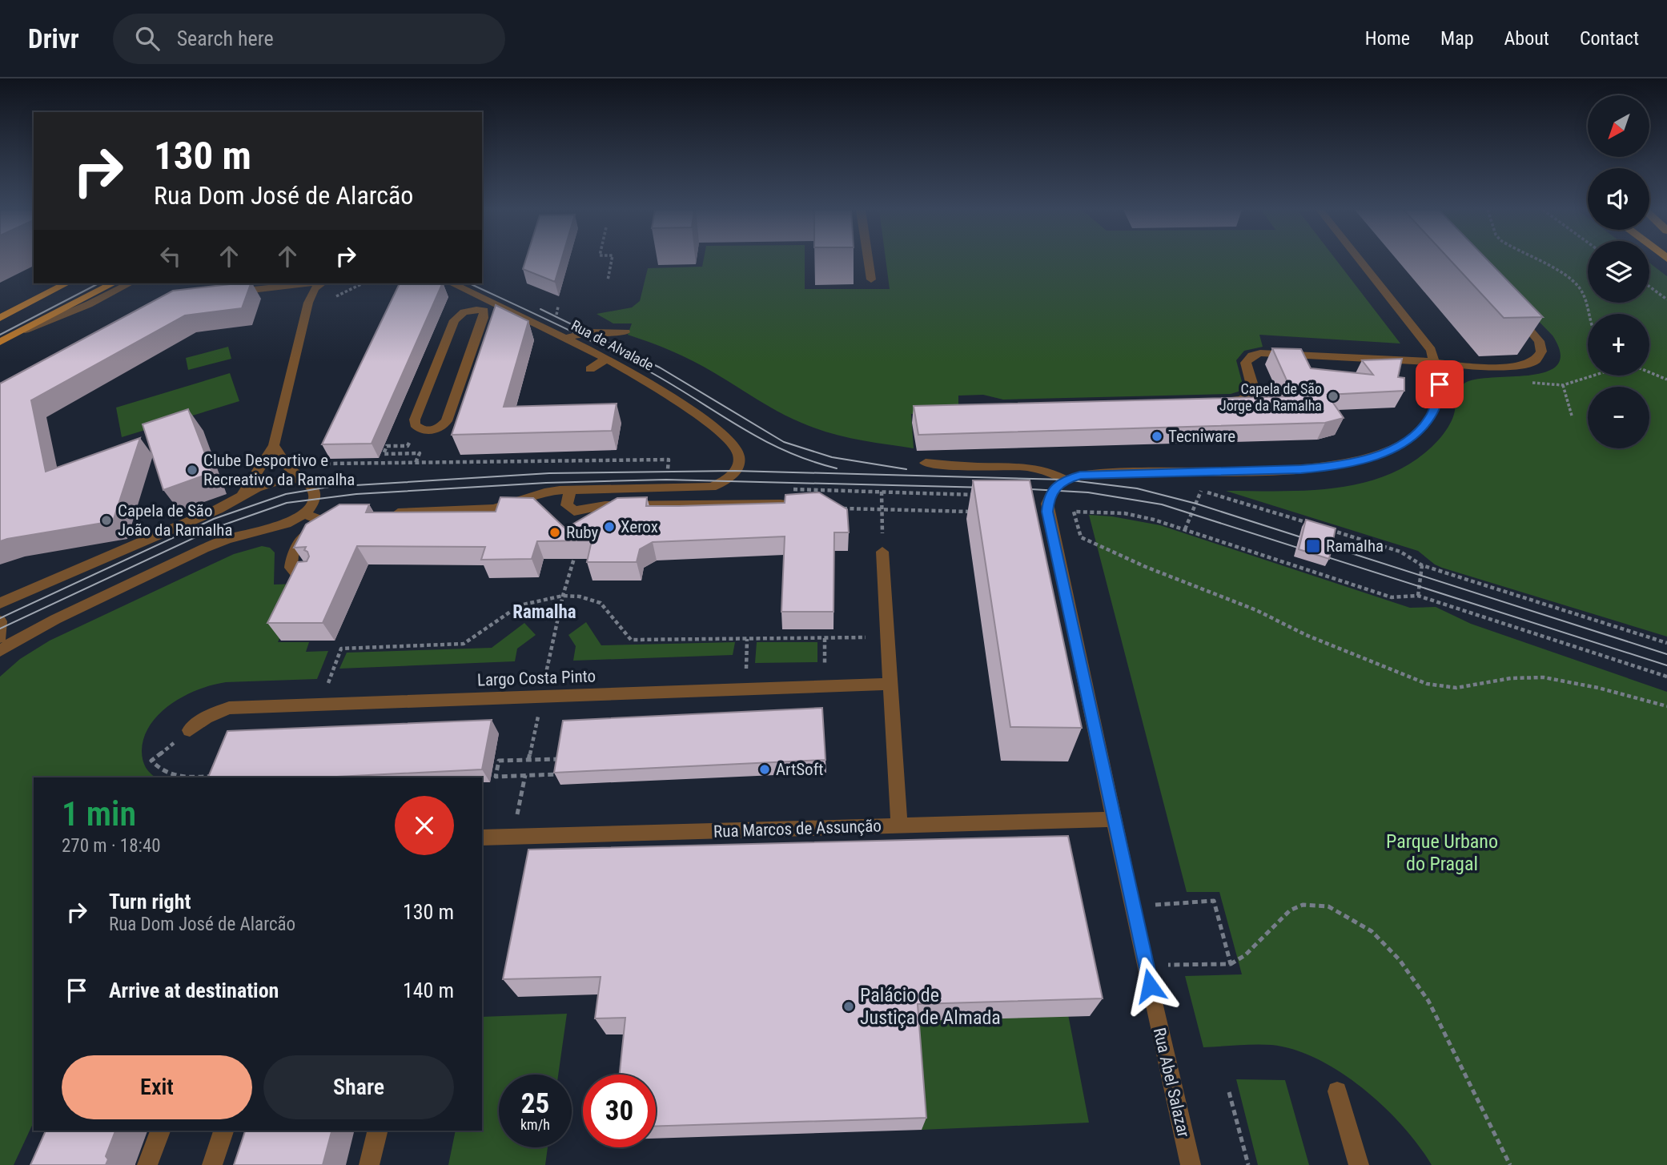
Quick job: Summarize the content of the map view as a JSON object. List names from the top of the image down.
{
  "streets": {
    "street": [
      "Rua de Alvalade",
      "Largo Costa Pinto",
      "Rua Marcos de Assunção",
      "Rua Abel Salazar"
    ]
  },
  "crossings": [
    ["Rua Marcos de Assunção", "Rua Abel Salazar"]
  ],
  "districts": ["Ramalha"],
  "parks": ["Parque Urbano do Pragal"],
  "places": {
    "other": [
      "Capela de São Jorge da Ramalha",
      "Tecniware",
      "Clube Desportivo e Recreativo da Ramalha",
      "Capela de São João da Ramalha",
      "Xerox",
      "Ruby",
      "ArtSoft",
      "Palácio de Justiça de Almada"
    ],
    "transit": ["Ramalha"]
  },
  "north": "bottom left",
  "page": {
    "header": "Drivr",
    "search": "Search here",
    "nav": [
      "Home",
      "Map",
      "About",
      "Contact"
    ],
    "map_buttons": ["+", "−"],
    "turn": ["130 m", "Rua Dom José de Alarcão"],
    "heading": ["1 min", "270 m · 18:40"],
    "list": [
      {
        "name": "Turn right",
        "note": "Rua Dom José de Alarcão",
        "value": "130 m"
      },
      {
        "name": "Arrive at destination",
        "value": "140 m"
      }
    ],
    "buttons": ["Exit", "Share"],
    "speed": "25 km/h",
    "limit": "30"
  }
}
